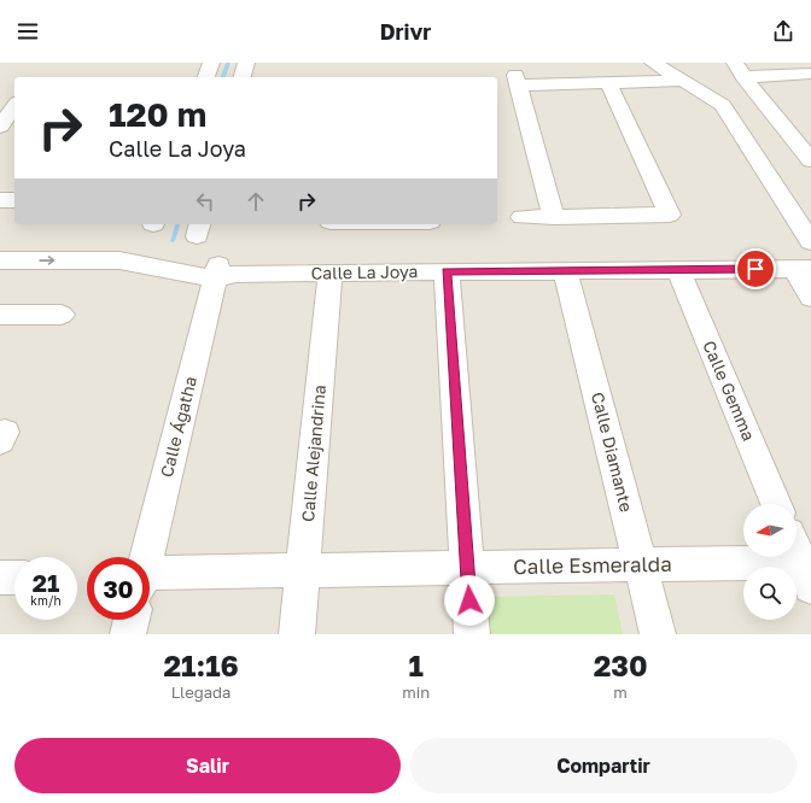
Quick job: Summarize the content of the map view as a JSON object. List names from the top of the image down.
{
  "streets": {
    "street": [
      "Calle La Joya",
      "Calle Gemma",
      "Calle Ágatha",
      "Calle Diamante",
      "Calle Alejandrina",
      "Calle Esmeralda"
    ]
  },
  "crossings": [
    ["Calle La Joya", "Calle Gemma"],
    ["Calle La Joya", "Calle Ágatha"],
    ["Calle La Joya", "Calle Diamante"],
    ["Calle La Joya", "Calle Alejandrina"],
    ["Calle Diamante", "Calle Esmeralda"],
    ["Calle Alejandrina", "Calle Esmeralda"]
  ],
  "north": "left",
  "page": {
    "header": "Drivr",
    "turn": ["120 m", "Calle La Joya"],
    "speed": "21 km/h",
    "limit": "30",
    "eta": [
      "21:16",
      "Llegada",
      "1",
      "min",
      "230",
      "m"
    ],
    "buttons": ["Salir", "Compartir"]
  }
}
